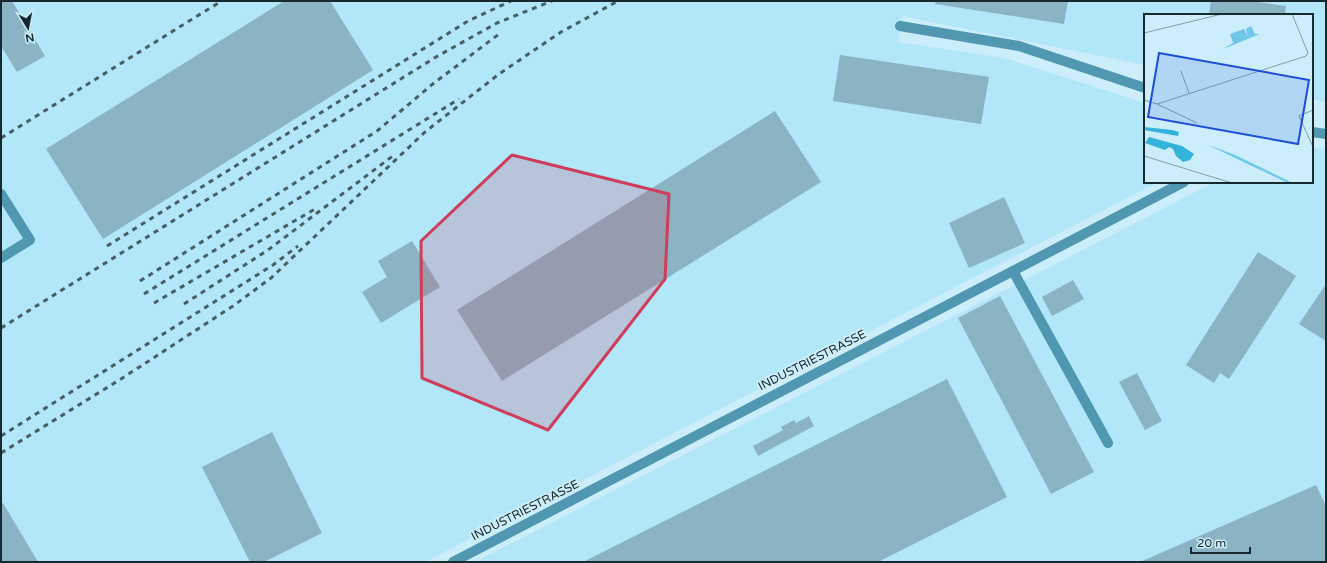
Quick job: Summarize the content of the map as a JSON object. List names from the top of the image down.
{
  "streets": {
    "street": ["INDUSTRIESTRASSE"]
  },
  "scale_bar": "20 m",
  "north": "bottom"
}
